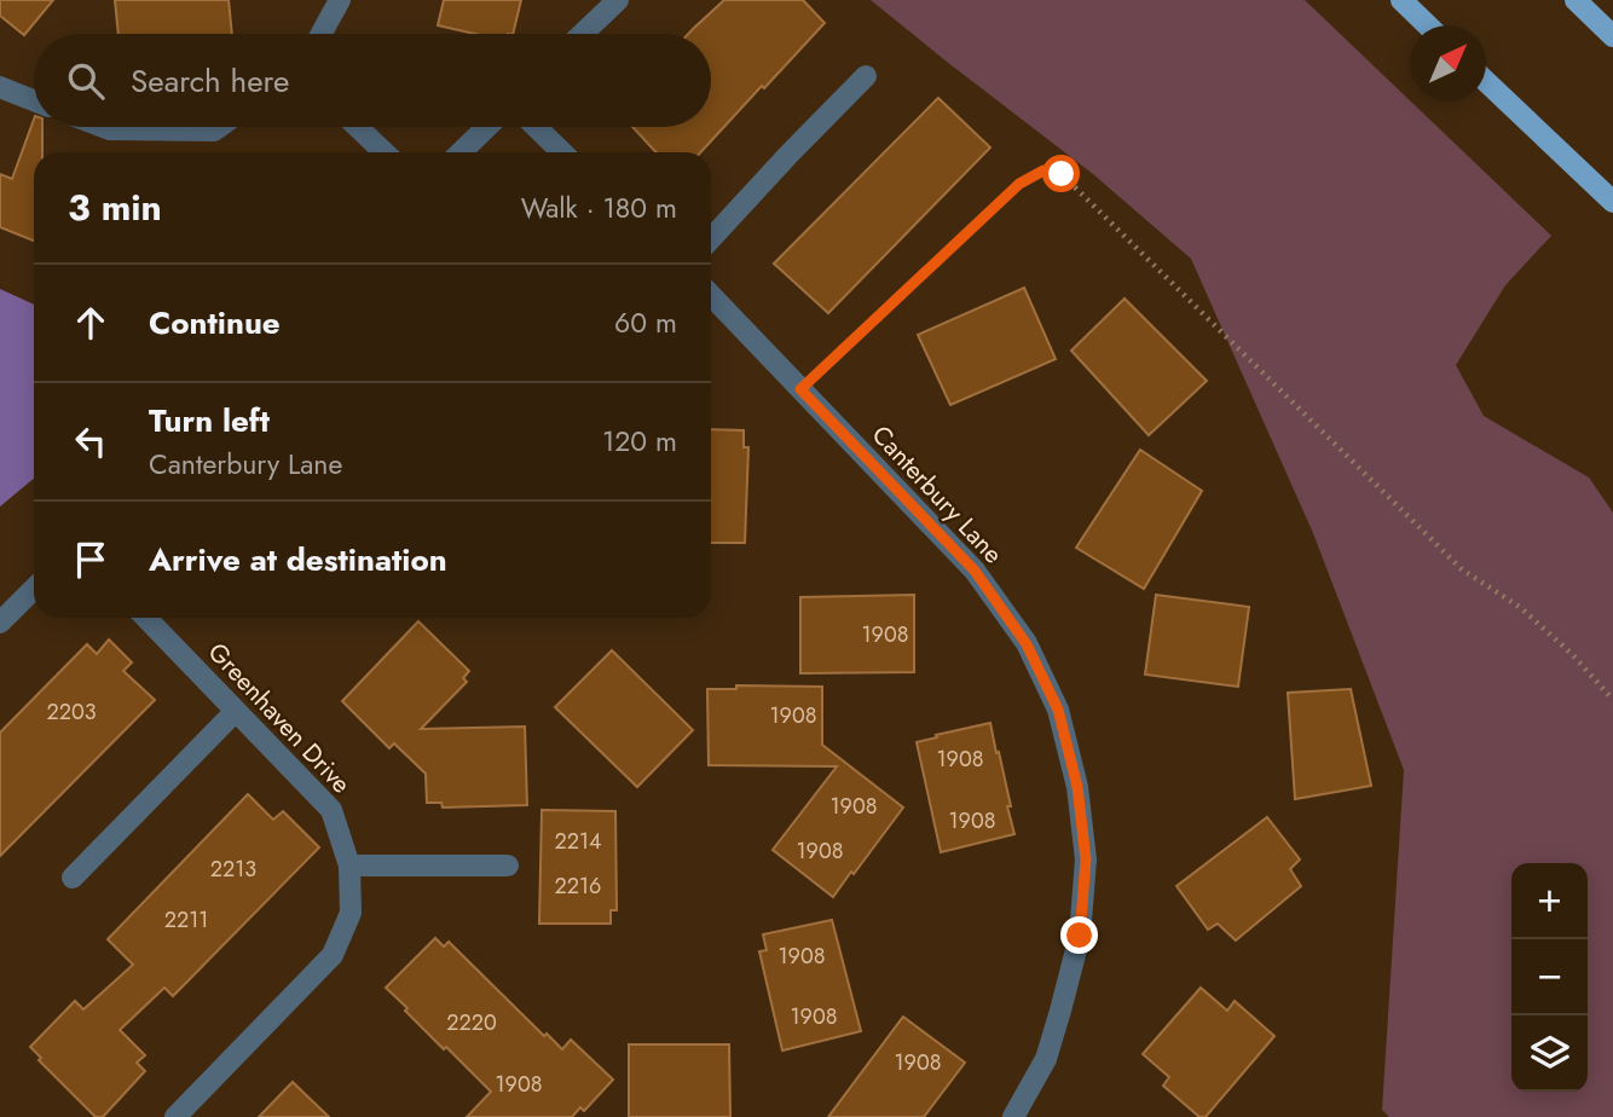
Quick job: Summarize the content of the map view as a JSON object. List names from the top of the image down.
{
  "streets": {
    "street": ["Canterbury Lane", "Greenhaven Drive"]
  },
  "house_numbers": [
    "1908",
    "2203",
    "1908",
    "1908",
    "1908",
    "1908",
    "2214",
    "1908",
    "2213",
    "2216",
    "2211",
    "1908",
    "1908",
    "2220",
    "1908",
    "1908"
  ],
  "north": "top right",
  "page": {
    "search": "Search here",
    "heading": ["3 min", "Walk · 180 m"],
    "list": [
      ["Continue", "60 m"],
      ["Turn left", "Canterbury Lane", "120 m"],
      "Arrive at destination"
    ],
    "map_buttons": ["+", "−"]
  }
}
